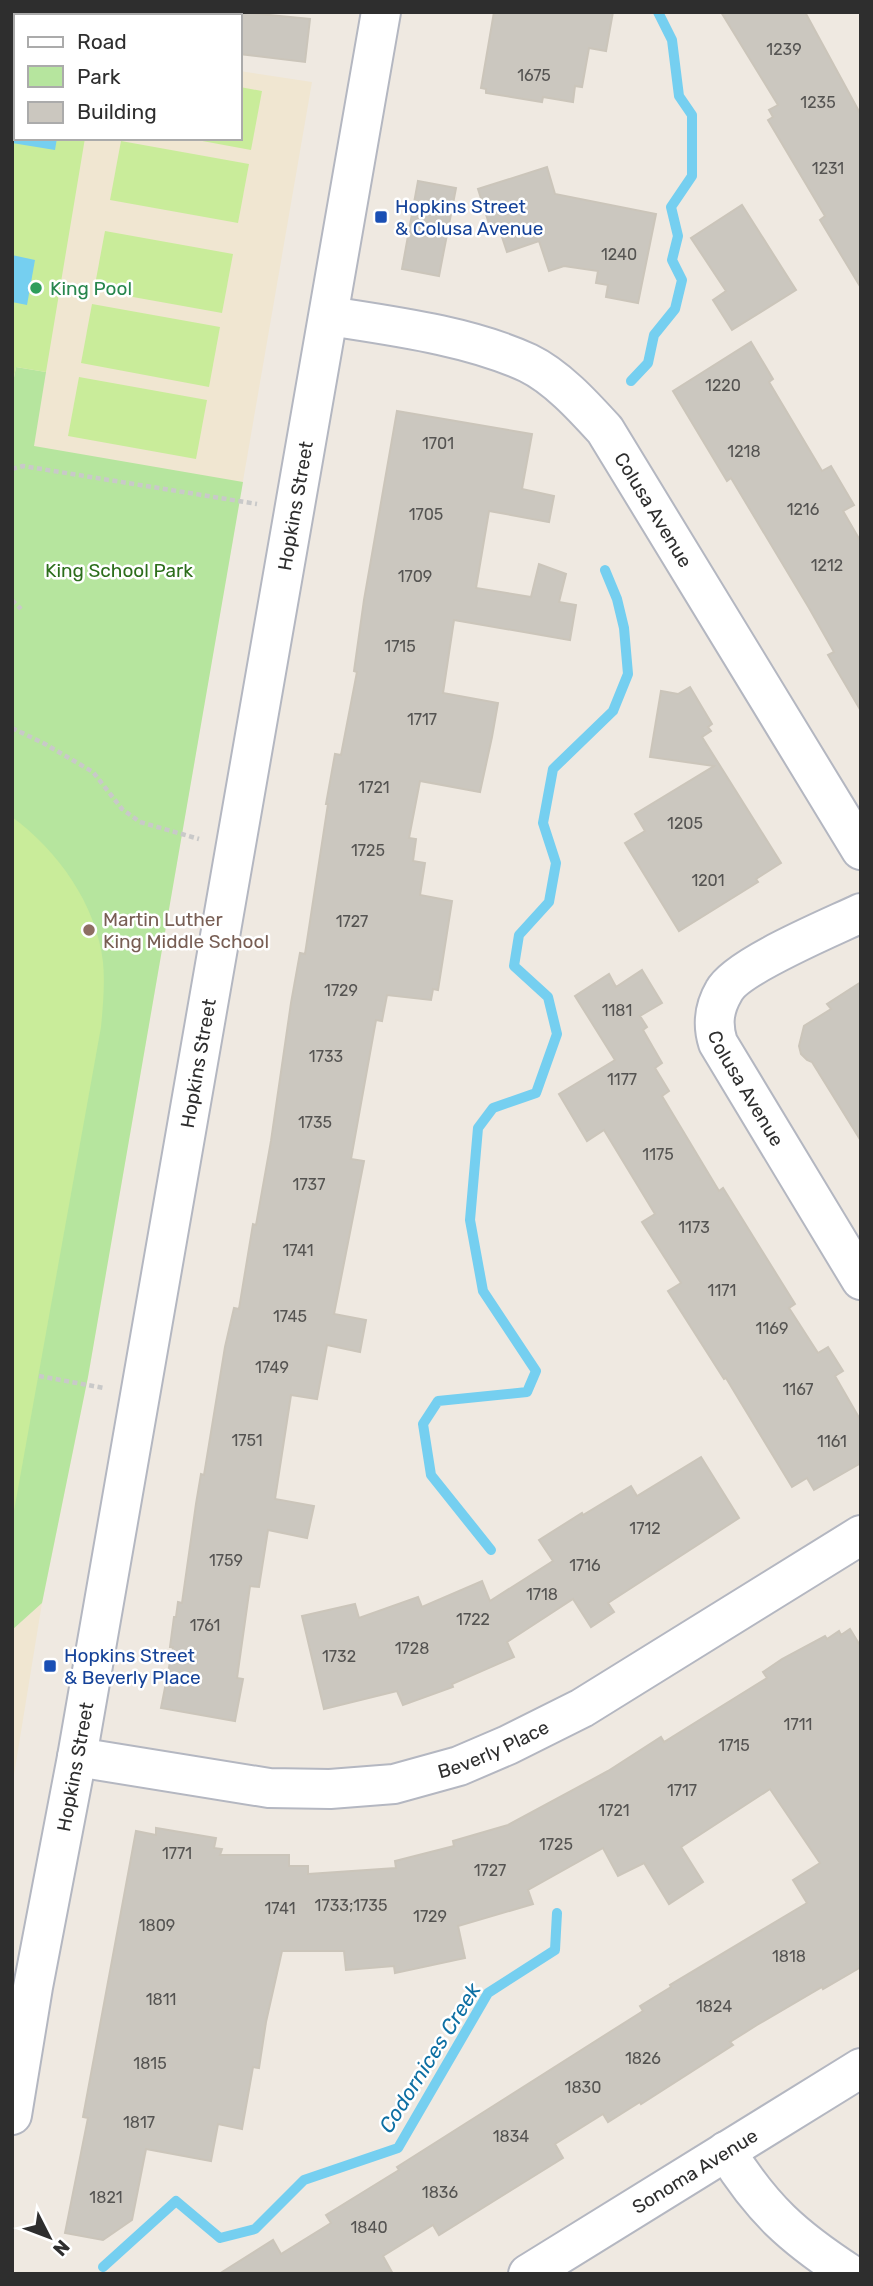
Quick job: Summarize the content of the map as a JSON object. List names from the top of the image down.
{
  "streets": {
    "street": [
      "Hopkins Street",
      "Colusa Avenue",
      "Beverly Place",
      "Sonoma Avenue"
    ]
  },
  "crossings": [
    ["Hopkins Street", "Colusa Avenue"],
    ["Hopkins Street", "Beverly Place"]
  ],
  "water": ["Codornices Creek"],
  "parks": ["King School Park"],
  "places": {
    "transit": ["Hopkins Street & Colusa Avenue", "Hopkins Street & Beverly Place"],
    "other": ["King Pool", "Martin Luther King Middle School"]
  },
  "house_numbers": [
    "1239",
    "1675",
    "1235",
    "1231",
    "1240",
    "1220",
    "1701",
    "1218",
    "1216",
    "1705",
    "1212",
    "1709",
    "1715",
    "1717",
    "1721",
    "1205",
    "1725",
    "1201",
    "1727",
    "1729",
    "1181",
    "1733",
    "1177",
    "1735",
    "1175",
    "1737",
    "1173",
    "1741",
    "1171",
    "1745",
    "1169",
    "1749",
    "1167",
    "1751",
    "1161",
    "1712",
    "1759",
    "1716",
    "1718",
    "1722",
    "1761",
    "1728",
    "1732",
    "1711",
    "1715",
    "1717",
    "1721",
    "1725",
    "1771",
    "1727",
    "1733;1735",
    "1741",
    "1729",
    "1809",
    "1818",
    "1811",
    "1824",
    "1826",
    "1815",
    "1830",
    "1817",
    "1834",
    "1836",
    "1821",
    "1840"
  ],
  "legend": ["Road", "Park", "Building"],
  "north": "bottom right"
}
